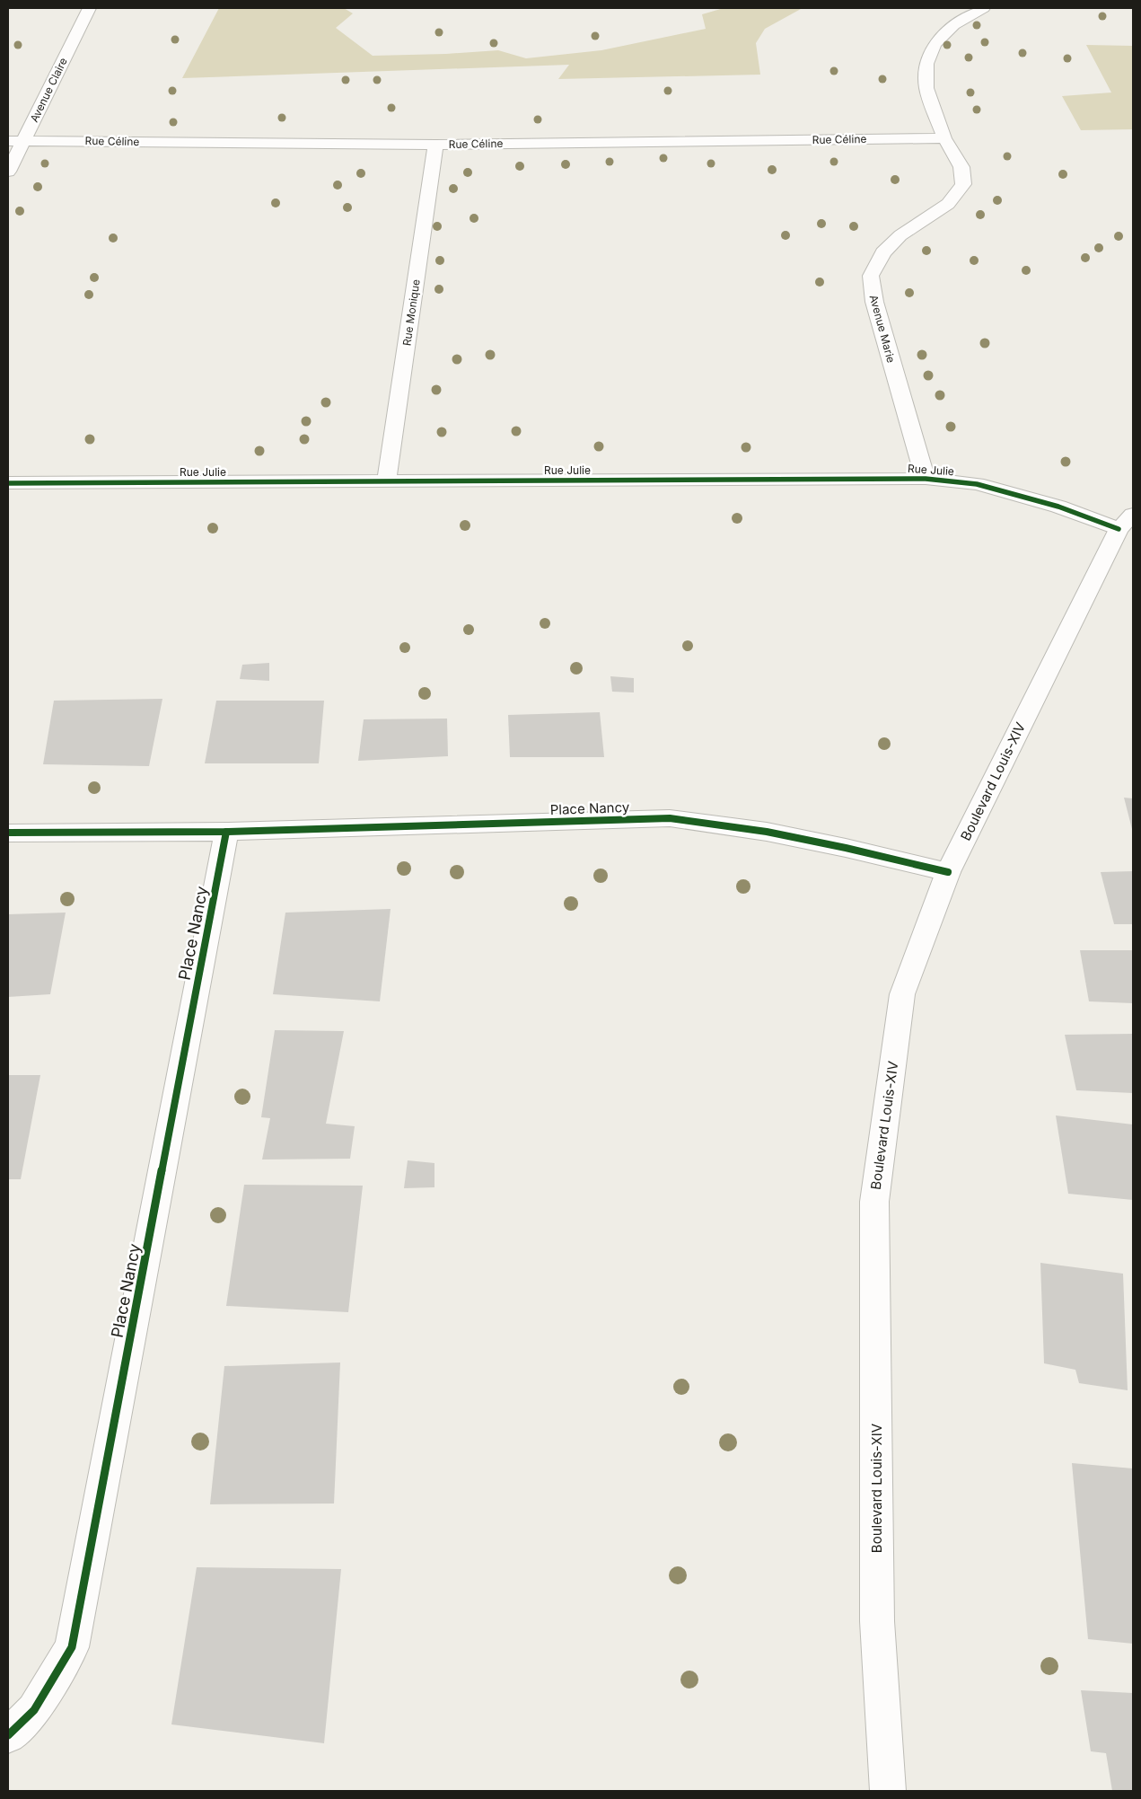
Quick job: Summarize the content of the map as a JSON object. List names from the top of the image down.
{
  "streets": {
    "street": [
      "Avenue Claire",
      "Rue Céline",
      "Rue Monique",
      "Avenue Marie",
      "Rue Julie",
      "Boulevard Louis-XIV",
      "Place Nancy"
    ]
  },
  "crossings": [
    ["Avenue Claire", "Rue Céline"],
    ["Rue Céline", "Rue Monique"],
    ["Rue Céline", "Avenue Marie"],
    ["Rue Monique", "Rue Julie"],
    ["Avenue Marie", "Rue Julie"],
    ["Rue Julie", "Boulevard Louis-XIV"],
    ["Boulevard Louis-XIV", "Place Nancy"]
  ]
}
